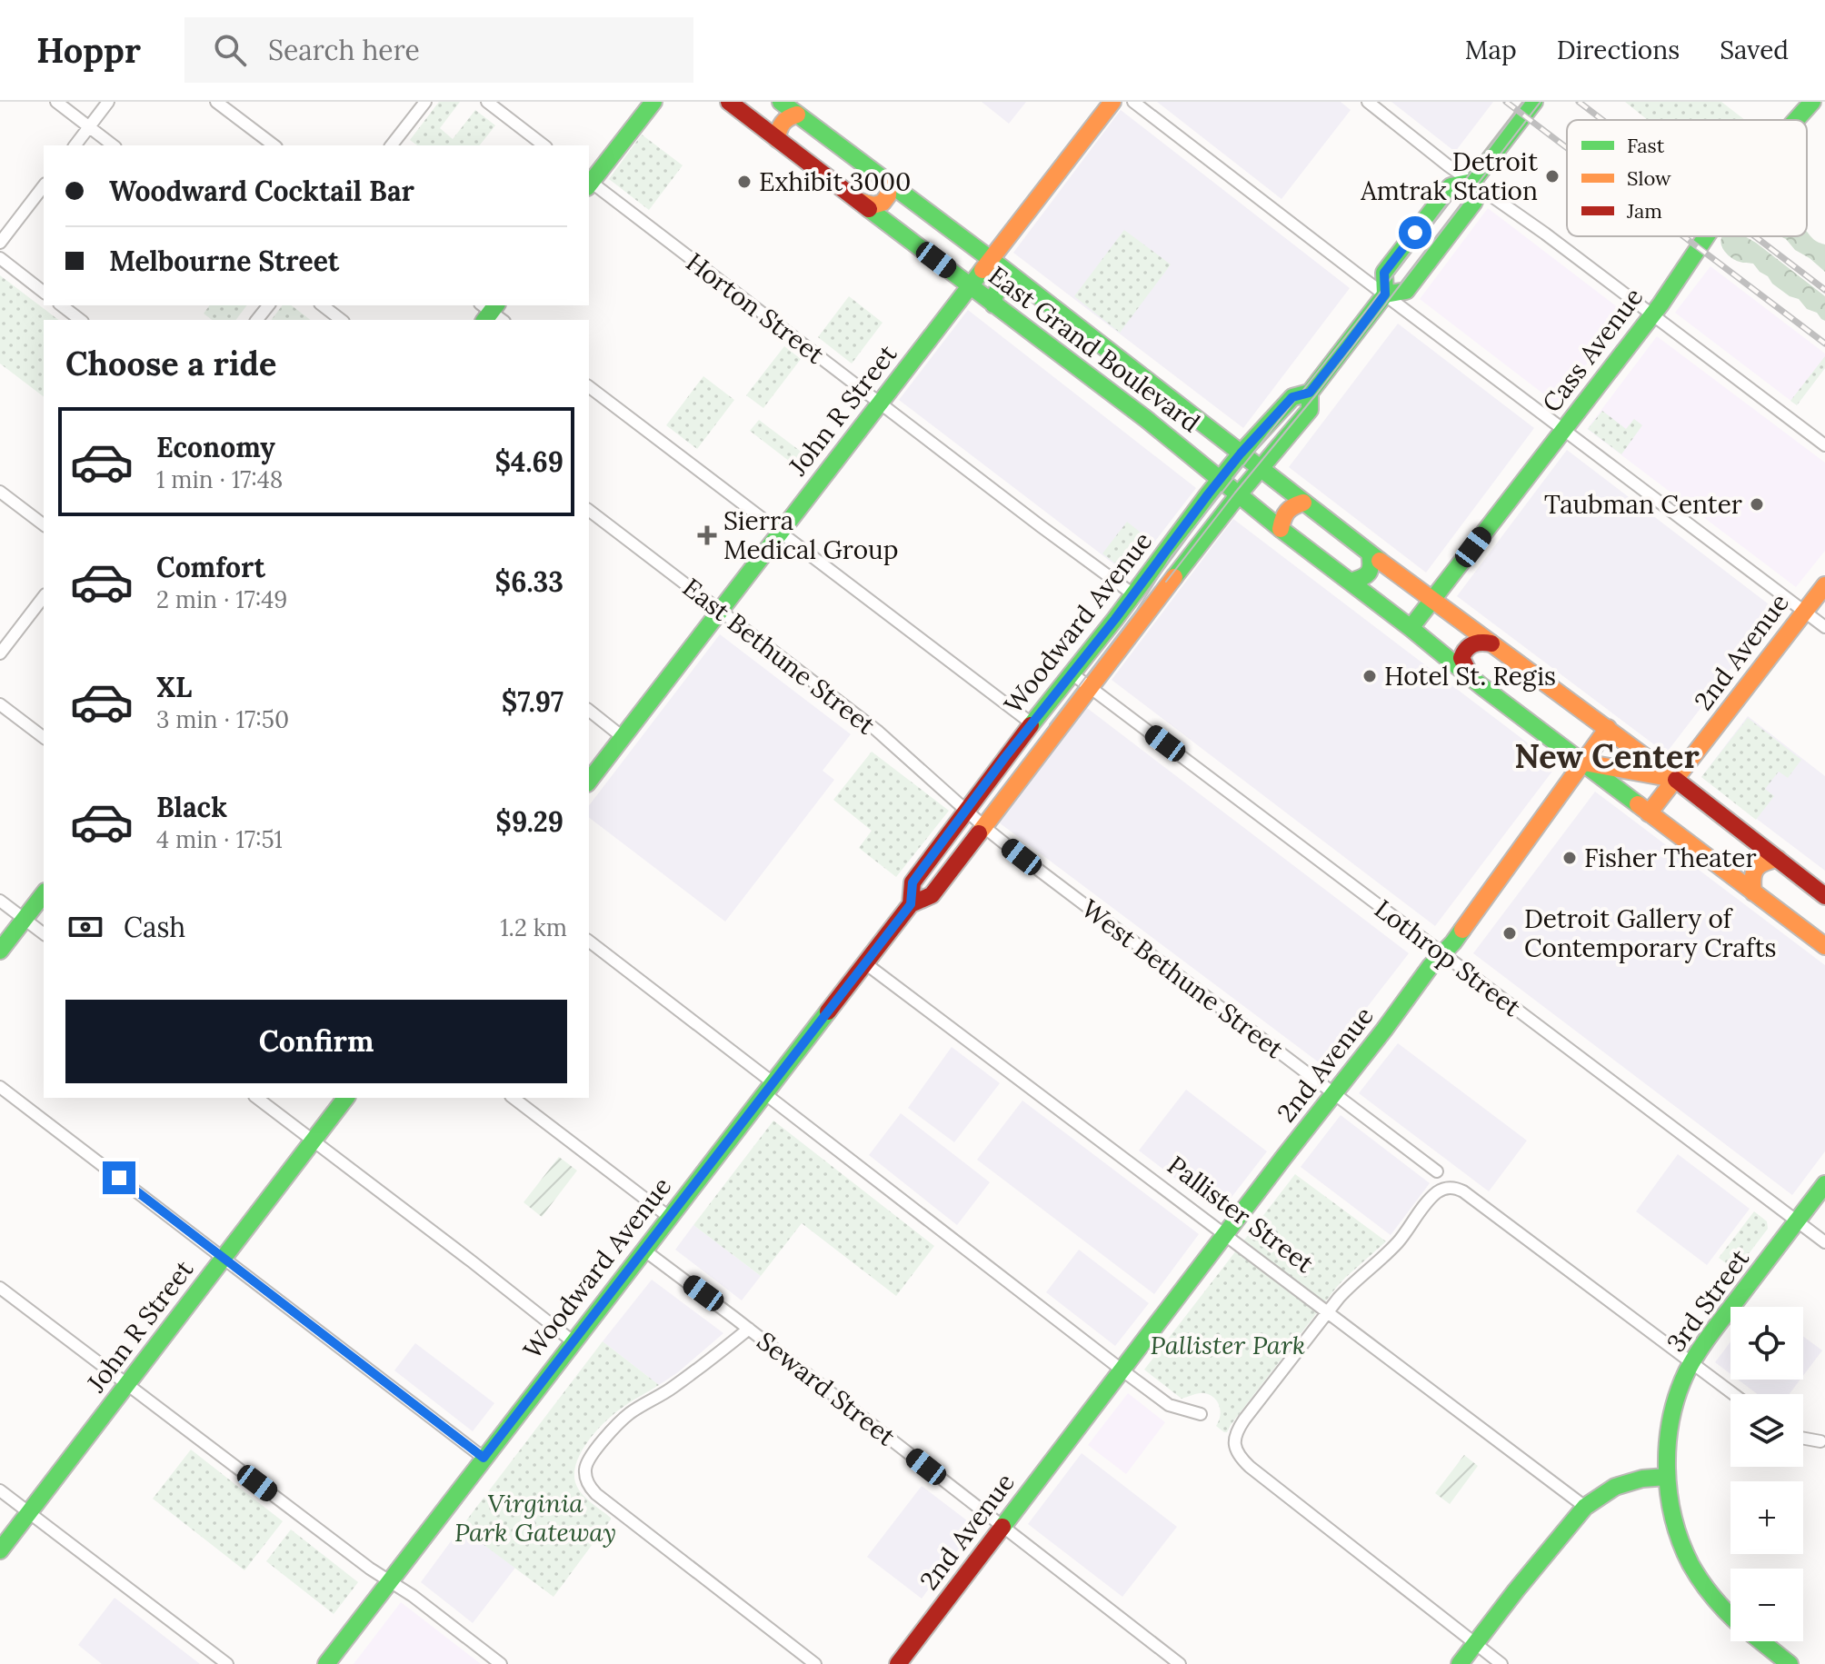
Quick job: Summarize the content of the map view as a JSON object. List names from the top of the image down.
{
  "streets": {
    "main road": [
      "East Grand Boulevard",
      "Cass Avenue",
      "John R Street",
      "Woodward Avenue",
      "2nd Avenue",
      "3rd Street"
    ],
    "street": [
      "Horton Street",
      "East Bethune Street",
      "Lothrop Street",
      "West Bethune Street",
      "Pallister Street",
      "Seward Street"
    ]
  },
  "crossings": [
    ["Horton Street", "John R Street"],
    ["Horton Street", "Woodward Avenue"],
    ["East Grand Boulevard", "Cass Avenue"],
    ["East Grand Boulevard", "John R Street"],
    ["East Grand Boulevard", "Woodward Avenue"],
    ["East Grand Boulevard", "2nd Avenue"],
    ["John R Street", "East Bethune Street"],
    ["Woodward Avenue", "East Bethune Street"],
    ["Woodward Avenue", "Lothrop Street"],
    ["Woodward Avenue", "West Bethune Street"],
    ["Woodward Avenue", "Pallister Street"],
    ["Woodward Avenue", "Seward Street"],
    ["2nd Avenue", "Lothrop Street"],
    ["2nd Avenue", "West Bethune Street"],
    ["2nd Avenue", "Pallister Street"],
    ["2nd Avenue", "Seward Street"],
    ["East Bethune Street", "West Bethune Street"],
    ["Lothrop Street", "3rd Street"]
  ],
  "districts": ["New Center"],
  "parks": ["Pallister Park", "Virginia Park Gateway"],
  "places": {
    "other": [
      "Detroit Amtrak Station",
      "Exhibit 3000",
      "Taubman Center",
      "Hotel St. Regis",
      "Fisher Theater",
      "Detroit Gallery of Contemporary Crafts"
    ],
    "health": ["Sierra Medical Group"]
  },
  "legend": ["Fast", "Slow", "Jam"],
  "page": {
    "header": "Hoppr",
    "search": "Search here",
    "nav": ["Map", "Directions", "Saved"],
    "banner": ["Woodward Cocktail Bar", "Melbourne Street"],
    "heading": "Choose a ride",
    "list": [
      {
        "name": "Economy",
        "note": "1 min · 17:48",
        "value": "$4.69"
      },
      {
        "name": "Comfort",
        "note": "2 min · 17:49",
        "value": "$6.33"
      },
      {
        "name": "XL",
        "note": "3 min · 17:50",
        "value": "$7.97"
      },
      {
        "name": "Black",
        "note": "4 min · 17:51",
        "value": "$9.29"
      }
    ],
    "pay": ["Cash", "1.2 km"],
    "buttons": "Confirm",
    "map_buttons": ["+", "−"]
  }
}
